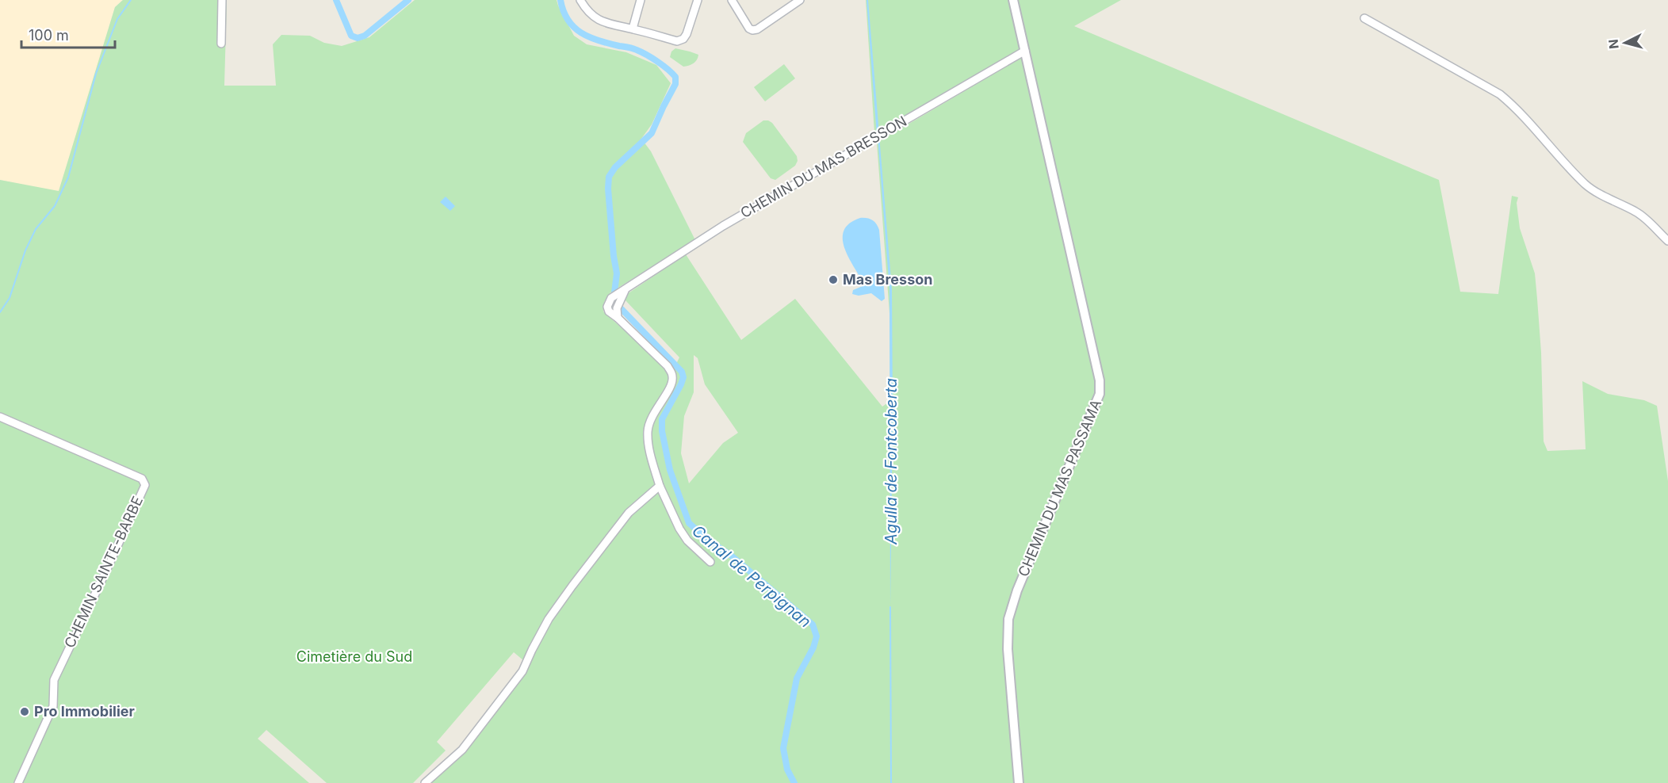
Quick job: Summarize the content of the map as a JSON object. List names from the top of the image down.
{
  "streets": {
    "street": ["CHEMIN DU MAS BRESSON", "CHEMIN DU MAS PASSAMA", "CHEMIN SAINTE-BARBE"]
  },
  "crossings": [
    ["CHEMIN DU MAS BRESSON", "CHEMIN DU MAS PASSAMA"]
  ],
  "water": ["Agulla de Fontcoberta", "Canal de Perpignan"],
  "parks": ["Cimetière du Sud"],
  "places": ["Mas Bresson", "Pro Immobilier"],
  "scale_bar": "100 m",
  "north": "left"
}
